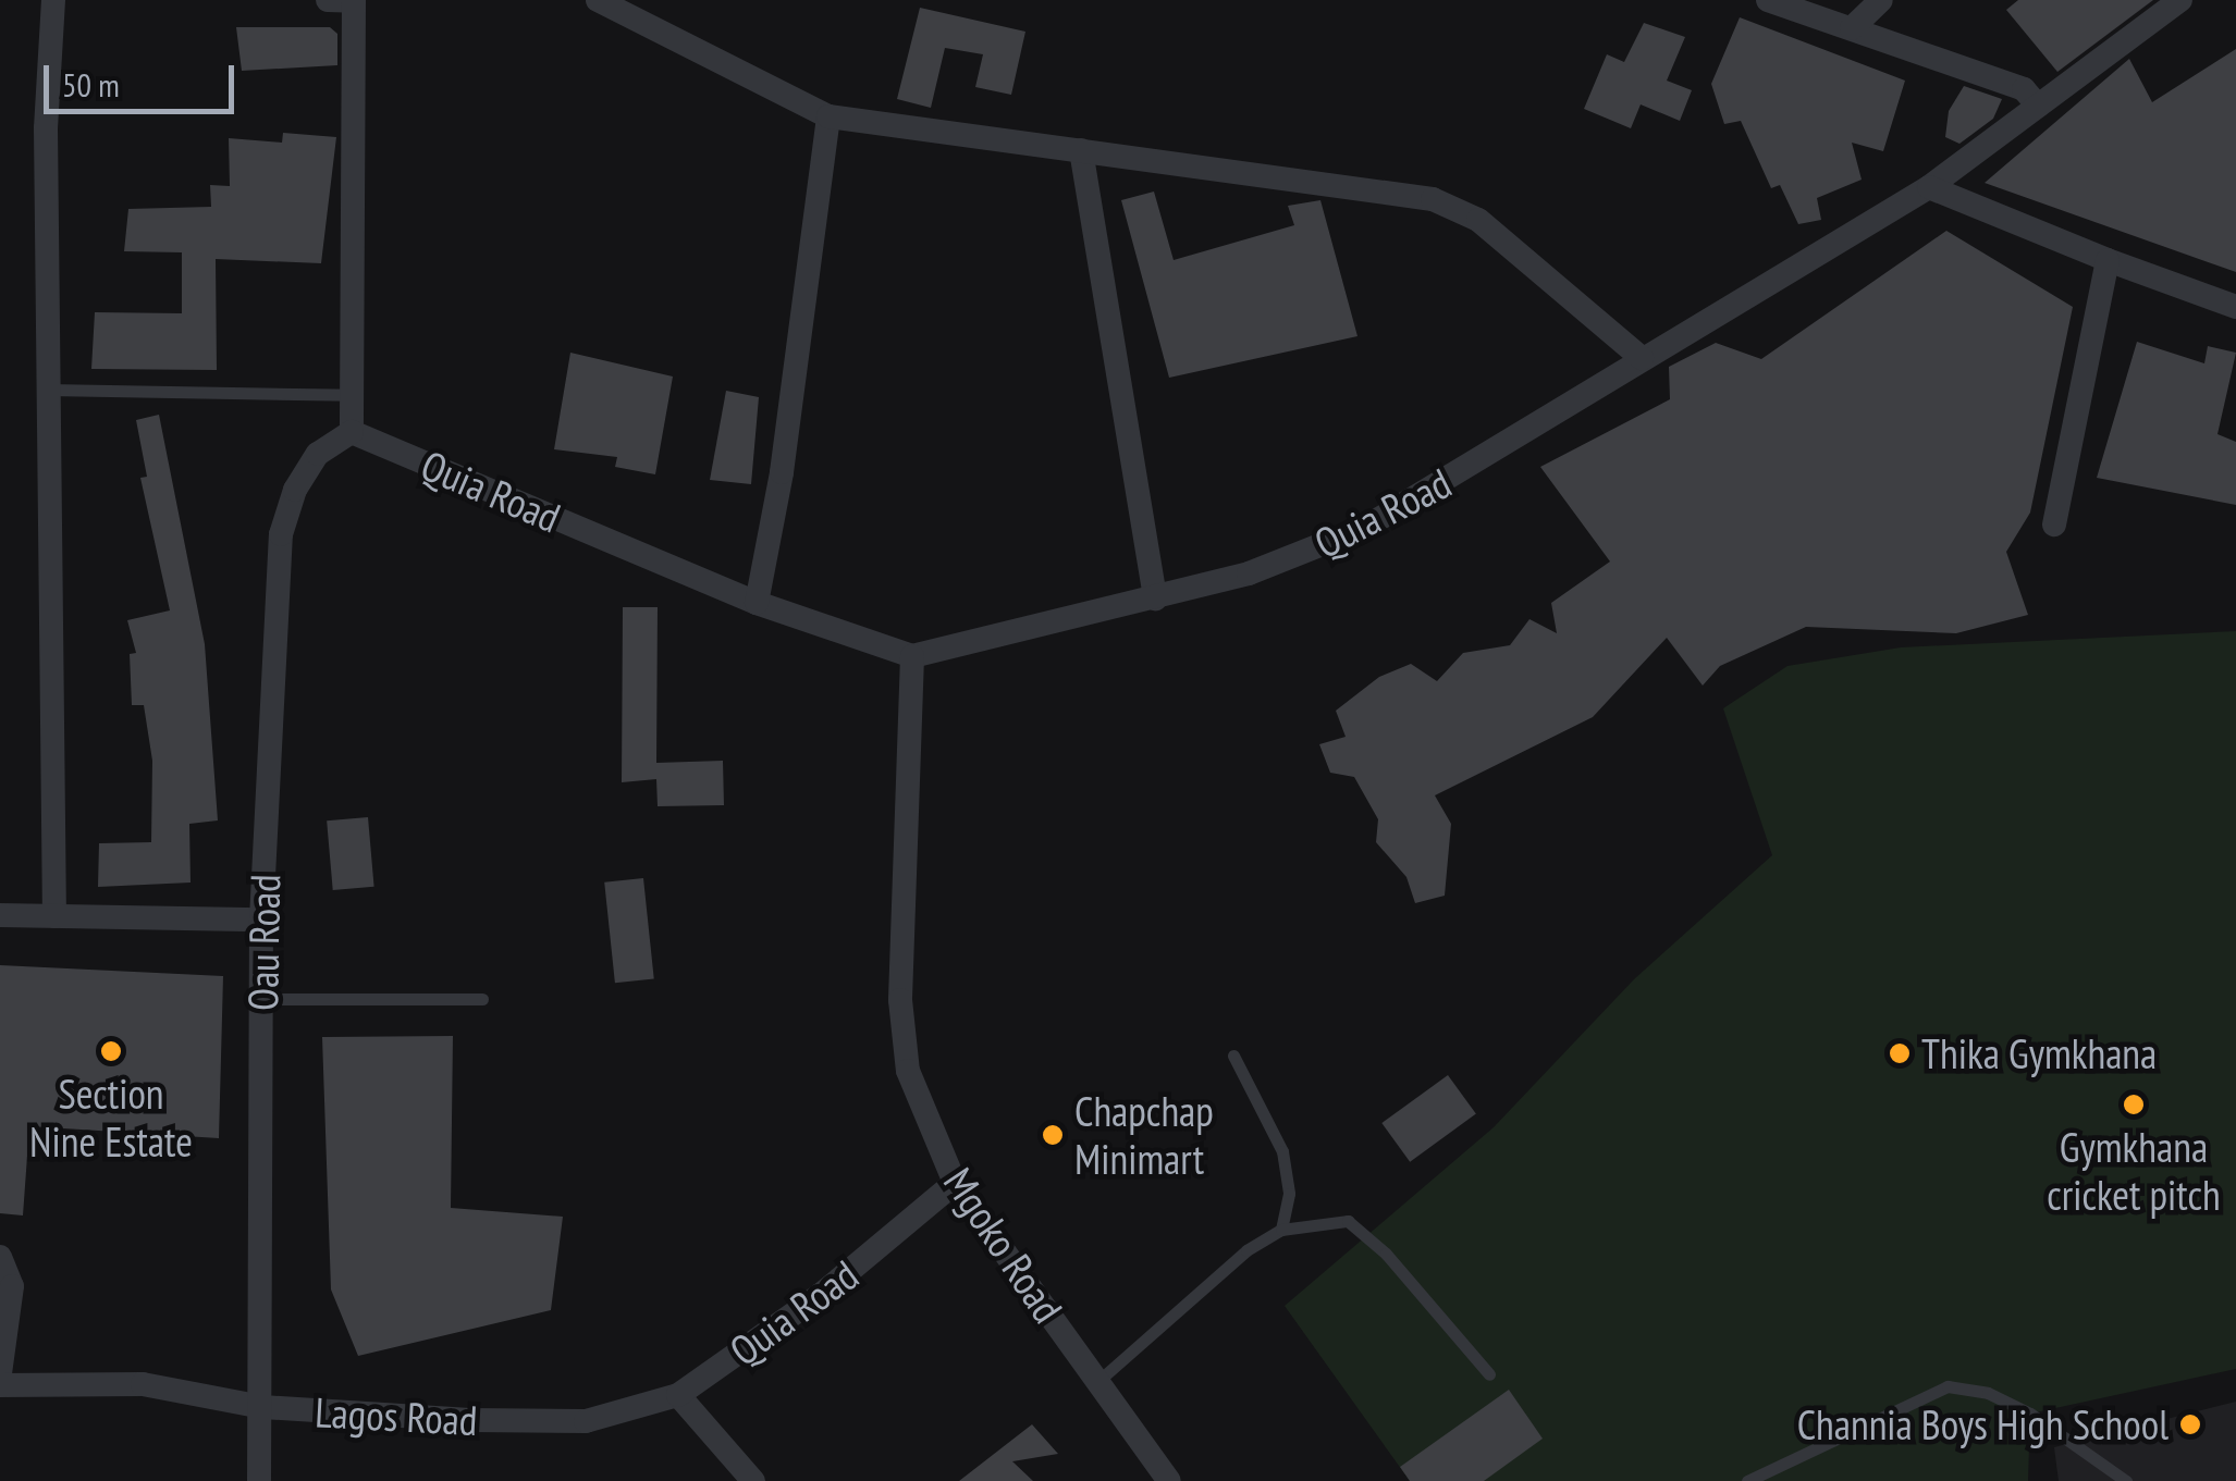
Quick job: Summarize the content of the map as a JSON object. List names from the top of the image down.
{
  "streets": {
    "street": [
      "Quia Road",
      "Oau Road",
      "Mgoko Road",
      "Lagos Road"
    ]
  },
  "crossings": [
    ["Quia Road", "Oau Road"],
    ["Quia Road", "Mgoko Road"],
    ["Quia Road", "Lagos Road"],
    ["Oau Road", "Lagos Road"]
  ],
  "places": [
    "Section Nine Estate",
    "Thika Gymkhana",
    "Gymkhana cricket pitch",
    "Chapchap Minimart",
    "Channia Boys High School"
  ],
  "scale_bar": "50 m"
}
